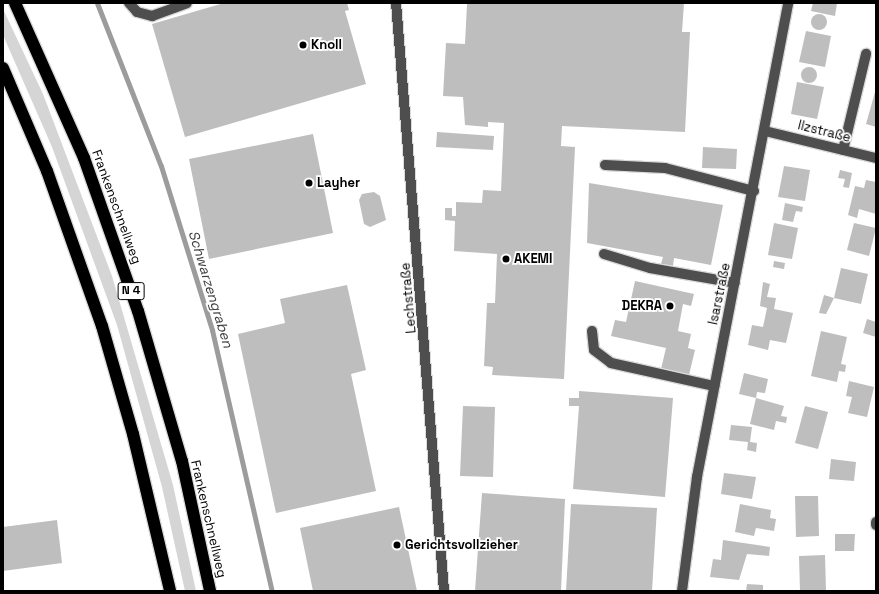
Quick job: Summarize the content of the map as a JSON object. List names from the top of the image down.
{
  "streets": {
    "highway": ["Frankenschnellweg", "N 4"],
    "street": ["Ilzstraße", "Isarstraße", "Lechstraße"]
  },
  "crossings": [
    ["Ilzstraße", "Isarstraße"]
  ],
  "water": ["Schwarzengraben"],
  "places": [
    "Knoll",
    "Layher",
    "AKEMI",
    "DEKRA",
    "Gerichtsvollzieher"
  ]
}
